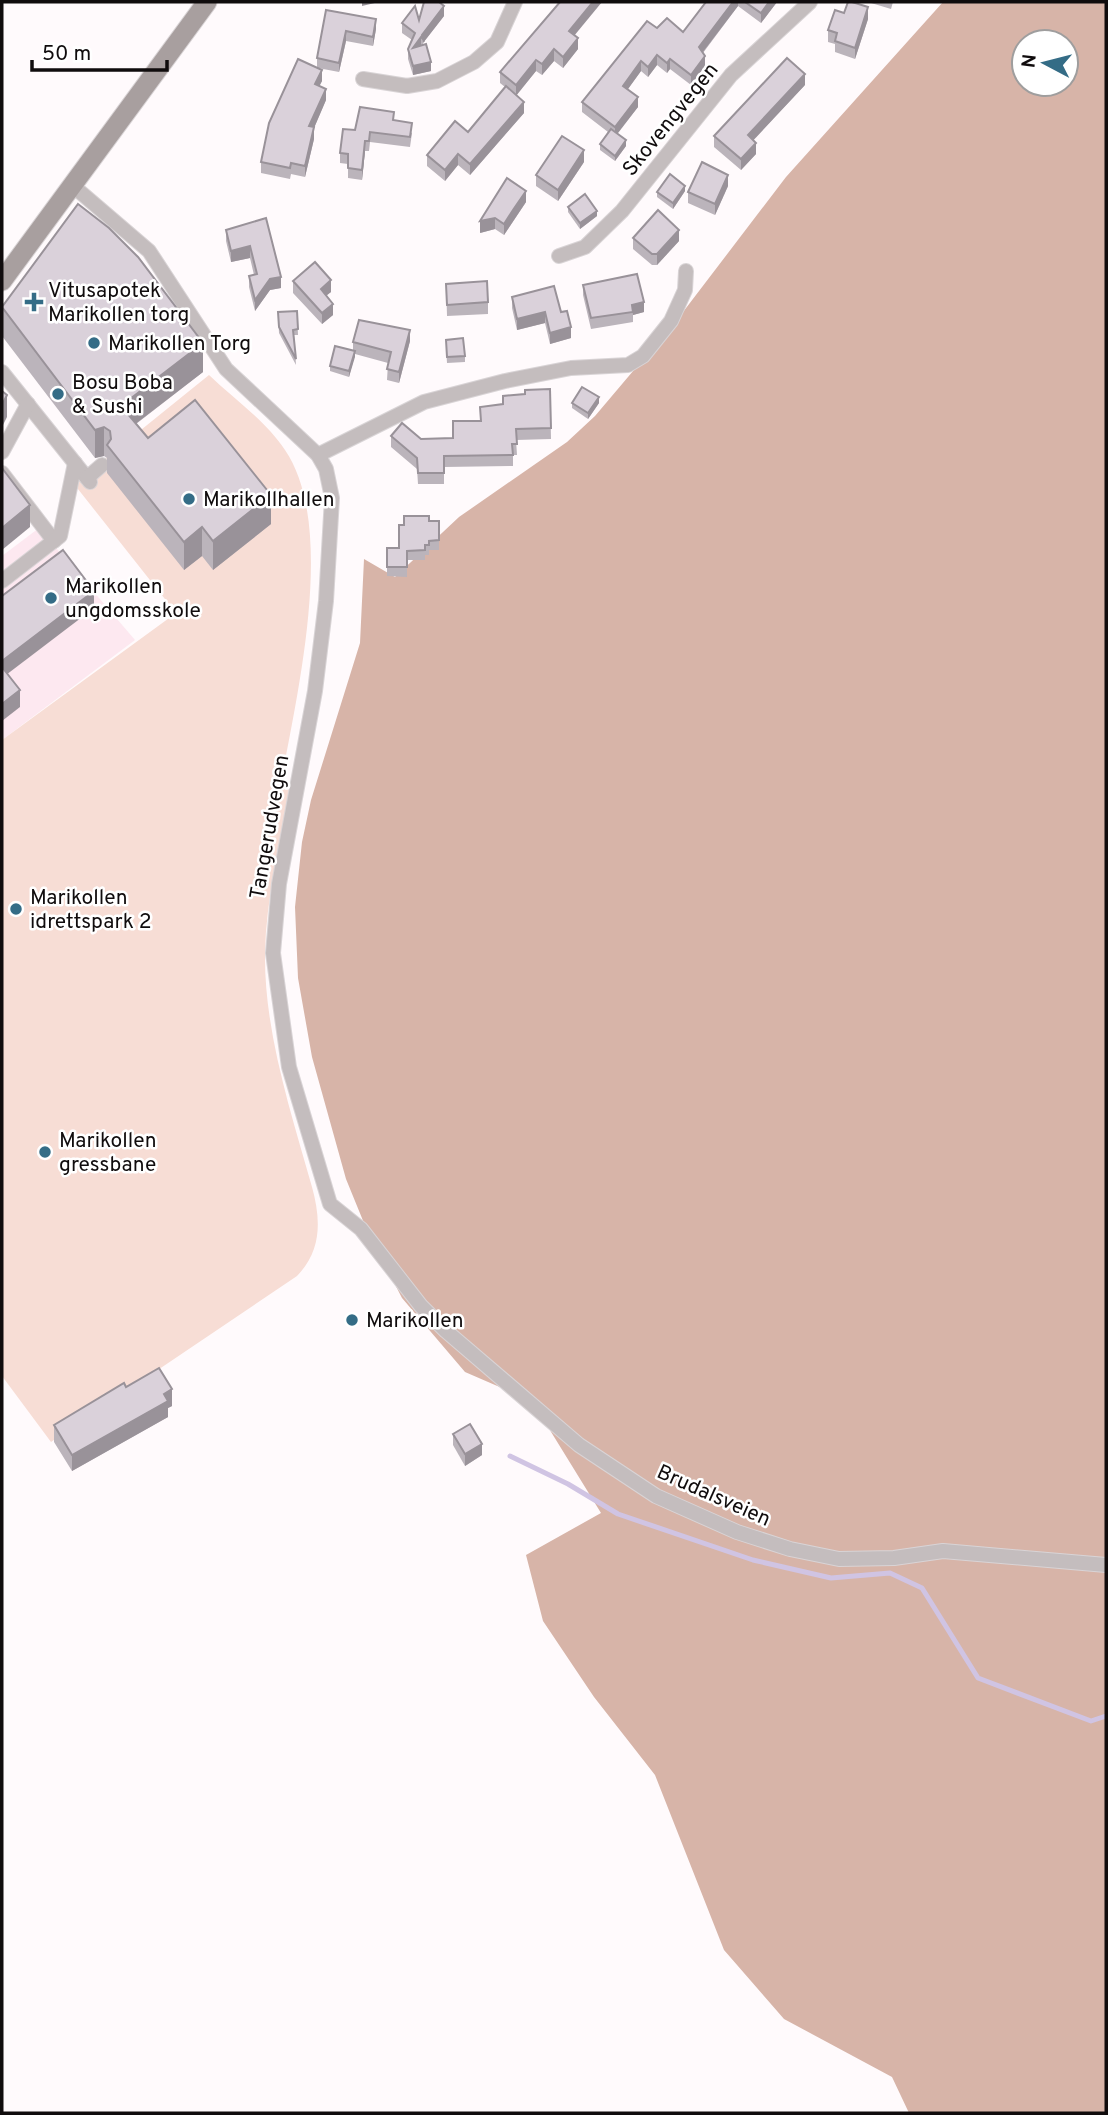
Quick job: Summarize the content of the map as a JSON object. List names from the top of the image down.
{
  "streets": {
    "street": ["Skovengvegen", "Tangerudvegen", "Brudalsveien"]
  },
  "crossings": [
    ["Tangerudvegen", "Brudalsveien"]
  ],
  "places": {
    "health": ["Vitusapotek Marikollen torg"],
    "other": [
      "Marikollen Torg",
      "Bosu Boba & Sushi",
      "Marikollhallen",
      "Marikollen ungdomsskole",
      "Marikollen idrettspark 2",
      "Marikollen gressbane",
      "Marikollen"
    ]
  },
  "scale_bar": "50 m",
  "north": "left"
}
